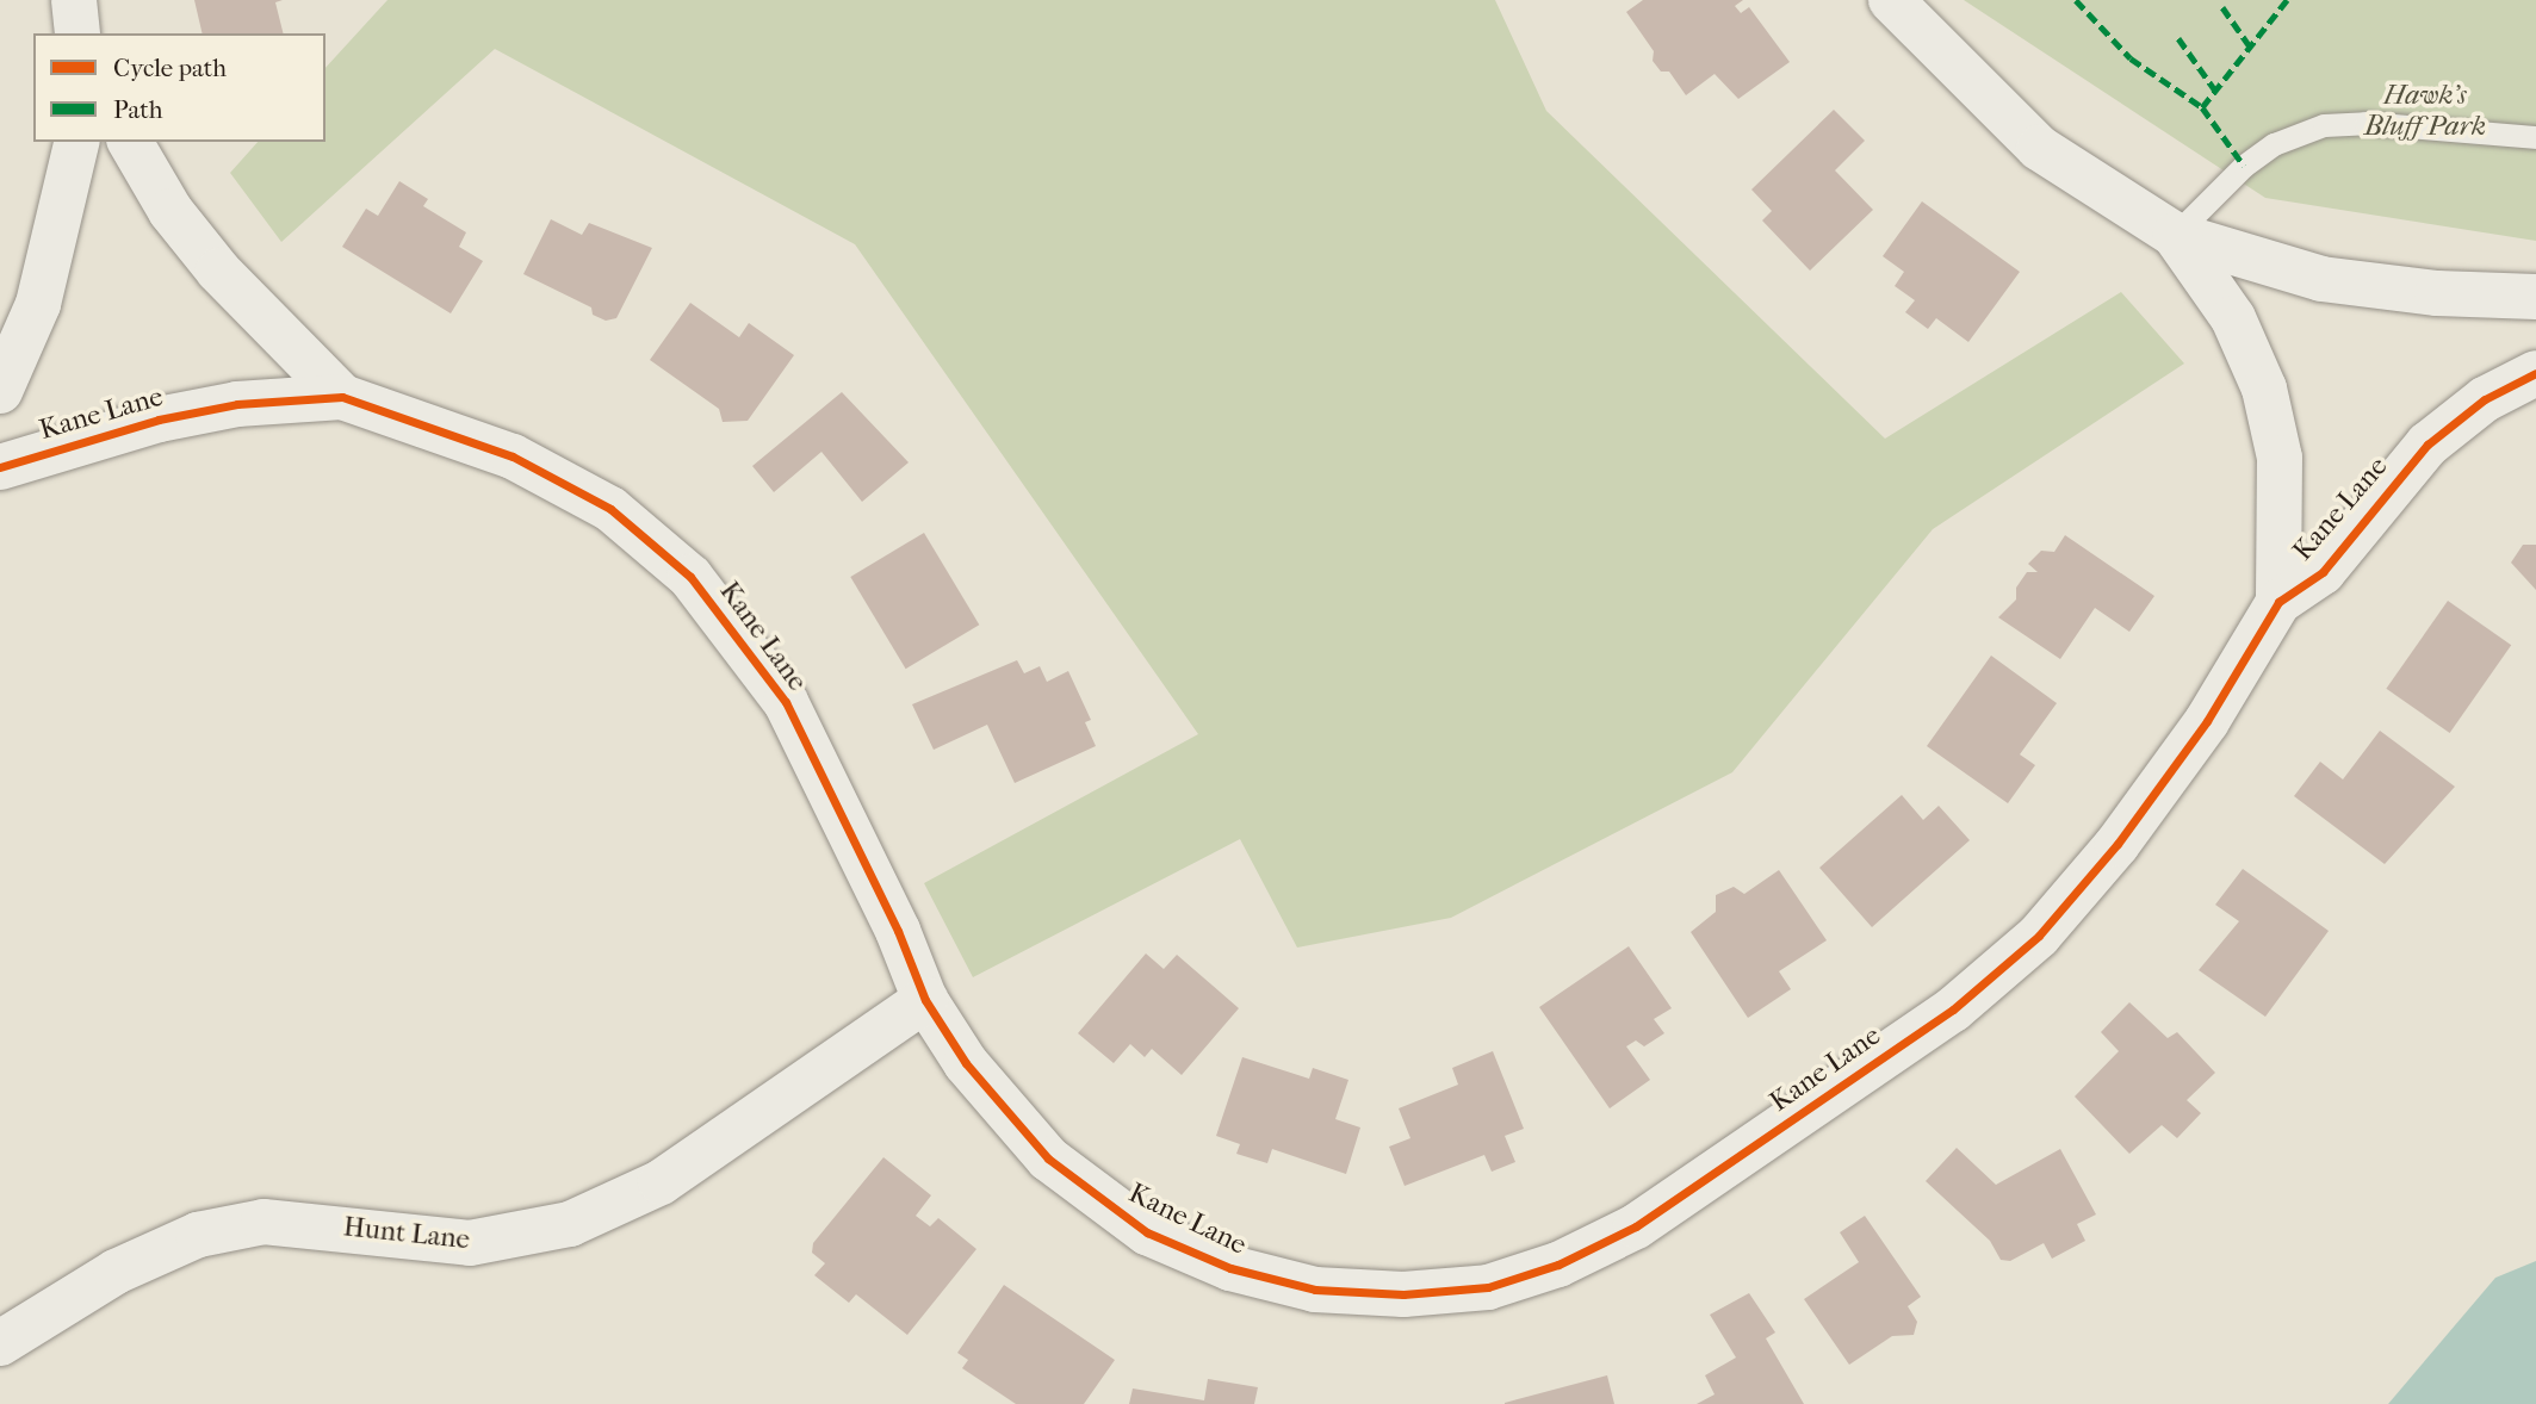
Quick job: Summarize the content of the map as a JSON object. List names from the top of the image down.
{
  "streets": {
    "street": ["Kane Lane", "Hunt Lane"]
  },
  "crossings": [
    ["Kane Lane", "Hunt Lane"]
  ],
  "parks": ["Hawk's Bluff Park"],
  "legend": ["Cycle path", "Path"]
}
